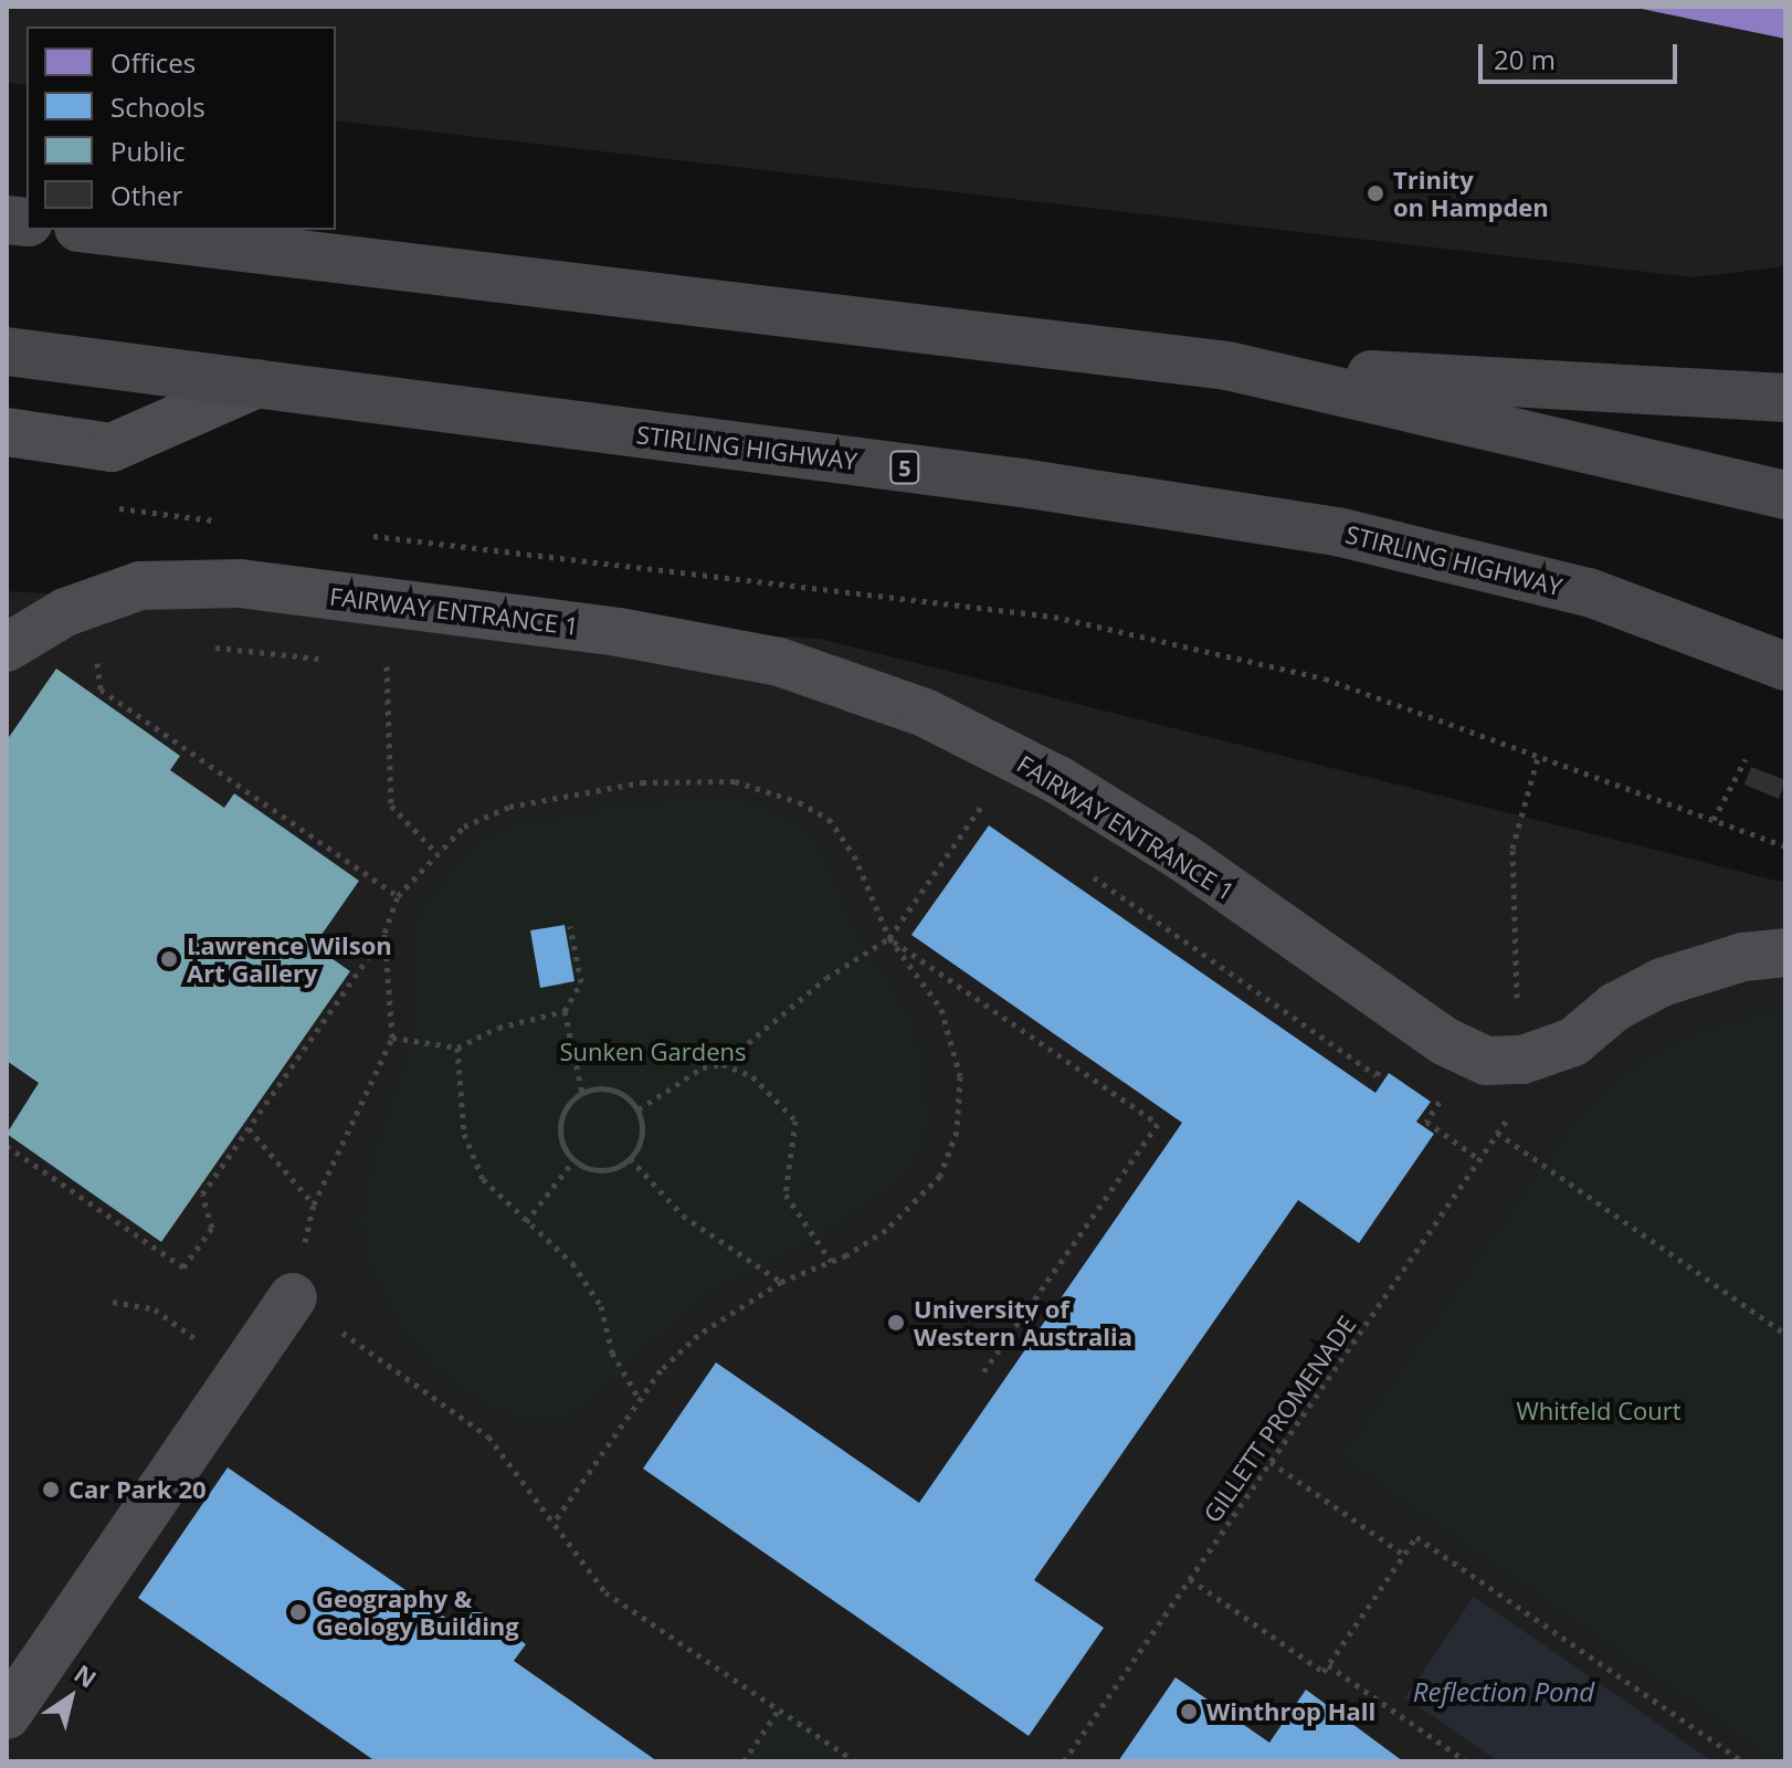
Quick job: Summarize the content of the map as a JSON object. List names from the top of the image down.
{
  "streets": {
    "highway": ["STIRLING HIGHWAY", "5"],
    "street": ["FAIRWAY ENTRANCE 1"],
    "path": ["GILLETT PROMENADE"]
  },
  "water": ["Reflection Pond"],
  "parks": ["Sunken Gardens", "Whitfeld Court"],
  "places": [
    "Trinity on Hampden",
    "Lawrence Wilson Art Gallery",
    "University of Western Australia",
    "Car Park 20",
    "Geography & Geology Building",
    "Winthrop Hall"
  ],
  "legend": [
    "Offices",
    "Schools",
    "Public",
    "Other"
  ],
  "scale_bar": "20 m",
  "north": "top right"
}
